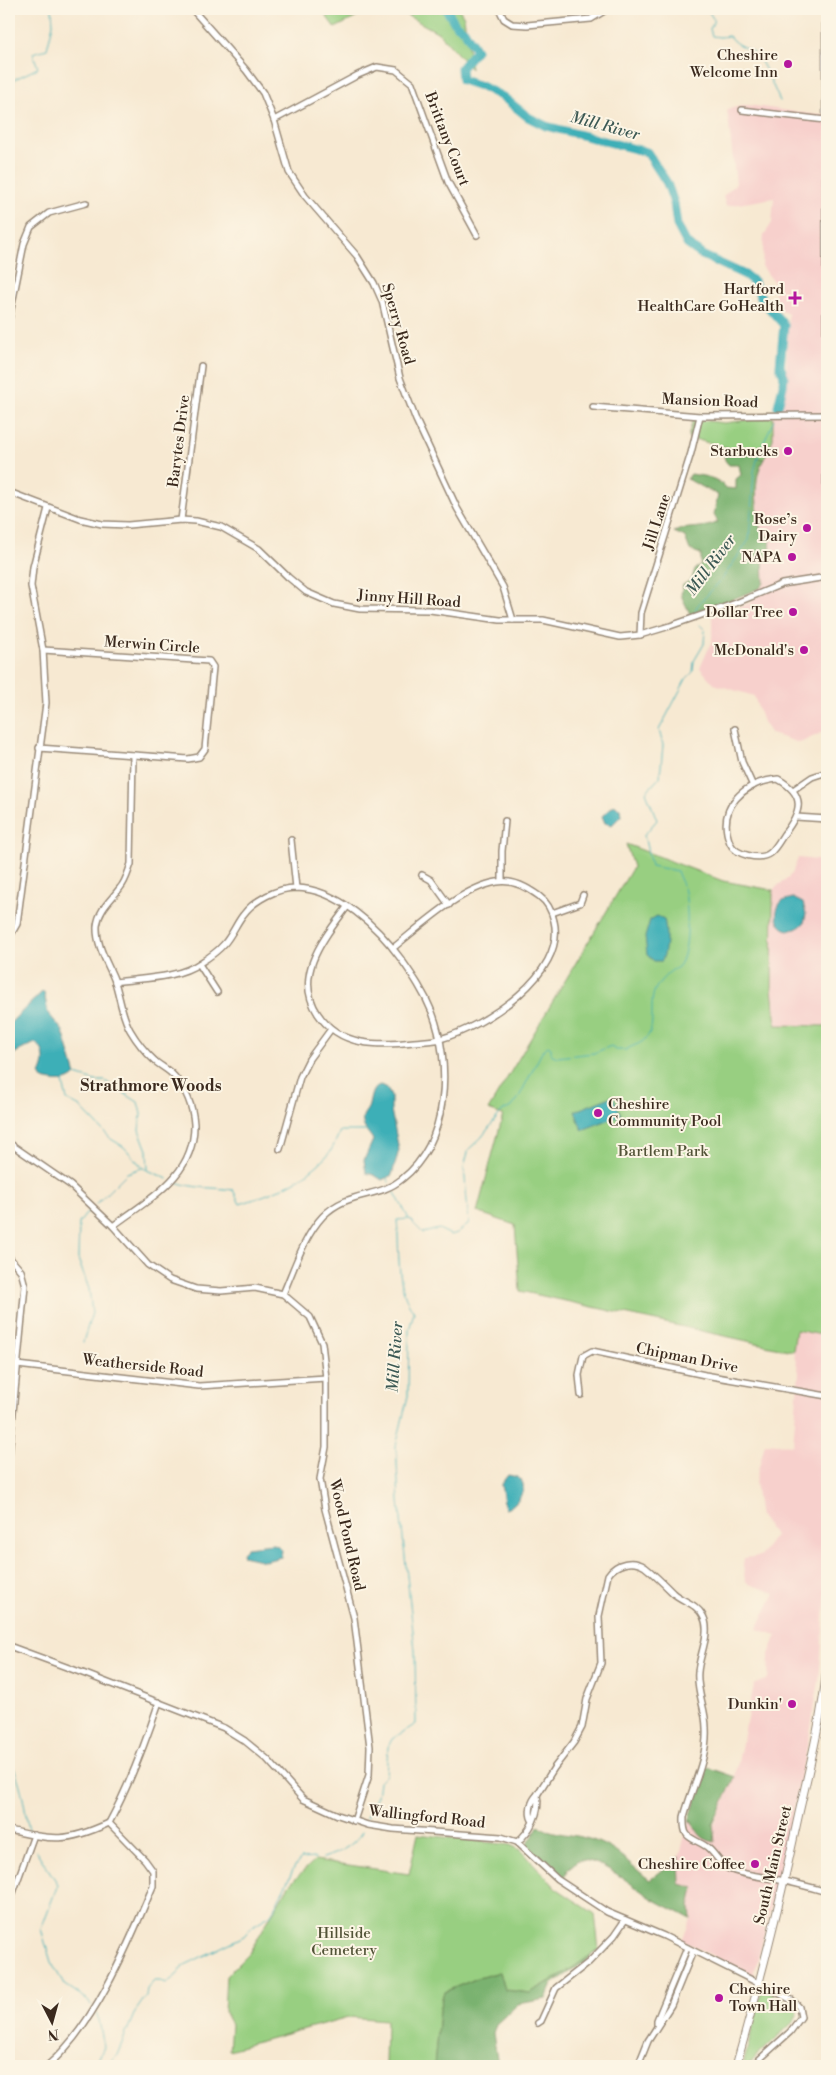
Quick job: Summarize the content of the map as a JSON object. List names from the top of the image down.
{
  "streets": {
    "highway": ["South Main Street"],
    "street": [
      "Brittany Court",
      "Sperry Road",
      "Mansion Road",
      "Barytes Drive",
      "Jill Lane",
      "Jinny Hill Road",
      "Merwin Circle",
      "Chipman Drive",
      "Weatherside Road",
      "Wood Pond Road",
      "Wallingford Road"
    ]
  },
  "crossings": [
    ["Brittany Court", "Sperry Road"],
    ["Sperry Road", "Jinny Hill Road"],
    ["Mansion Road", "Jill Lane"],
    ["Barytes Drive", "Jinny Hill Road"],
    ["Jill Lane", "Jinny Hill Road"],
    ["Weatherside Road", "Wood Pond Road"],
    ["Wood Pond Road", "Wallingford Road"],
    ["Wallingford Road", "South Main Street"]
  ],
  "districts": ["Strathmore Woods"],
  "water": ["Mill River"],
  "parks": ["Bartlem Park", "Hillside Cemetery"],
  "places": {
    "other": [
      "Cheshire Welcome Inn",
      "Starbucks",
      "Rose’s Dairy",
      "NAPA",
      "Dollar Tree",
      "McDonald's",
      "Cheshire Community Pool",
      "Dunkin'",
      "Cheshire Coffee",
      "Cheshire Town Hall"
    ],
    "health": ["Hartford HealthCare GoHealth"]
  },
  "north": "bottom"
}
